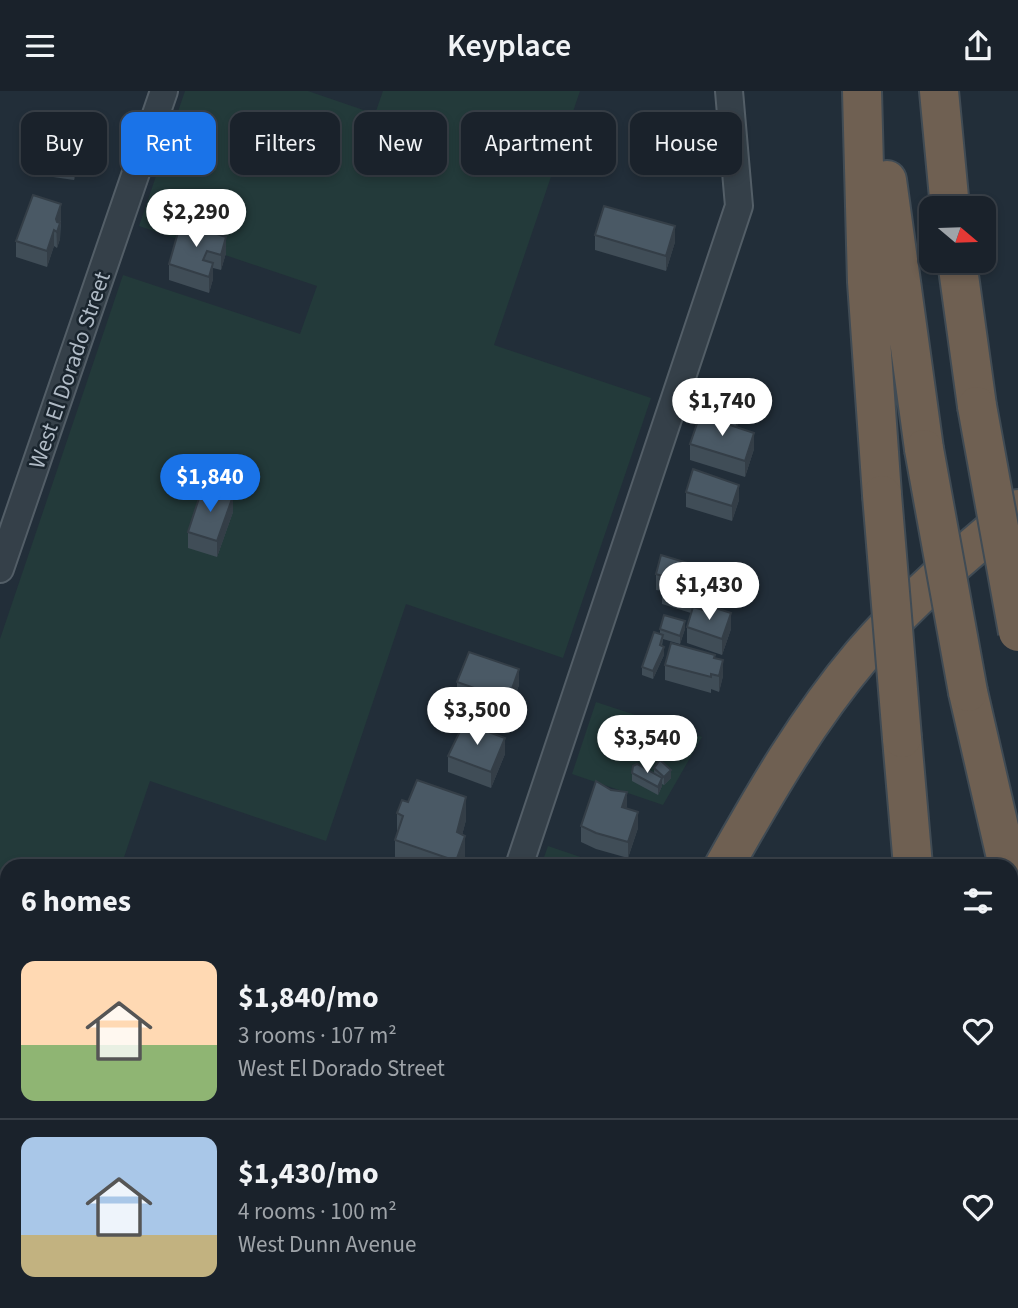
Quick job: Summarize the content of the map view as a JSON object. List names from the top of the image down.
{
  "streets": {
    "street": ["West El Dorado Street"]
  },
  "north": "right",
  "page": {
    "header": "Keyplace",
    "chip": [
      "Buy",
      "Rent",
      "Filters",
      "New",
      "Apartment",
      "House"
    ],
    "price": [
      "$2,290",
      "$1,740",
      "$1,840",
      "$1,430",
      "$3,500",
      "$3,540"
    ],
    "heading": "6 homes",
    "list": [
      {
        "name": "$1,840/mo",
        "note": "3 rooms · 107 m² · West El Dorado Street"
      },
      {
        "name": "$1,430/mo",
        "note": "4 rooms · 100 m² · West Dunn Avenue"
      }
    ]
  }
}
